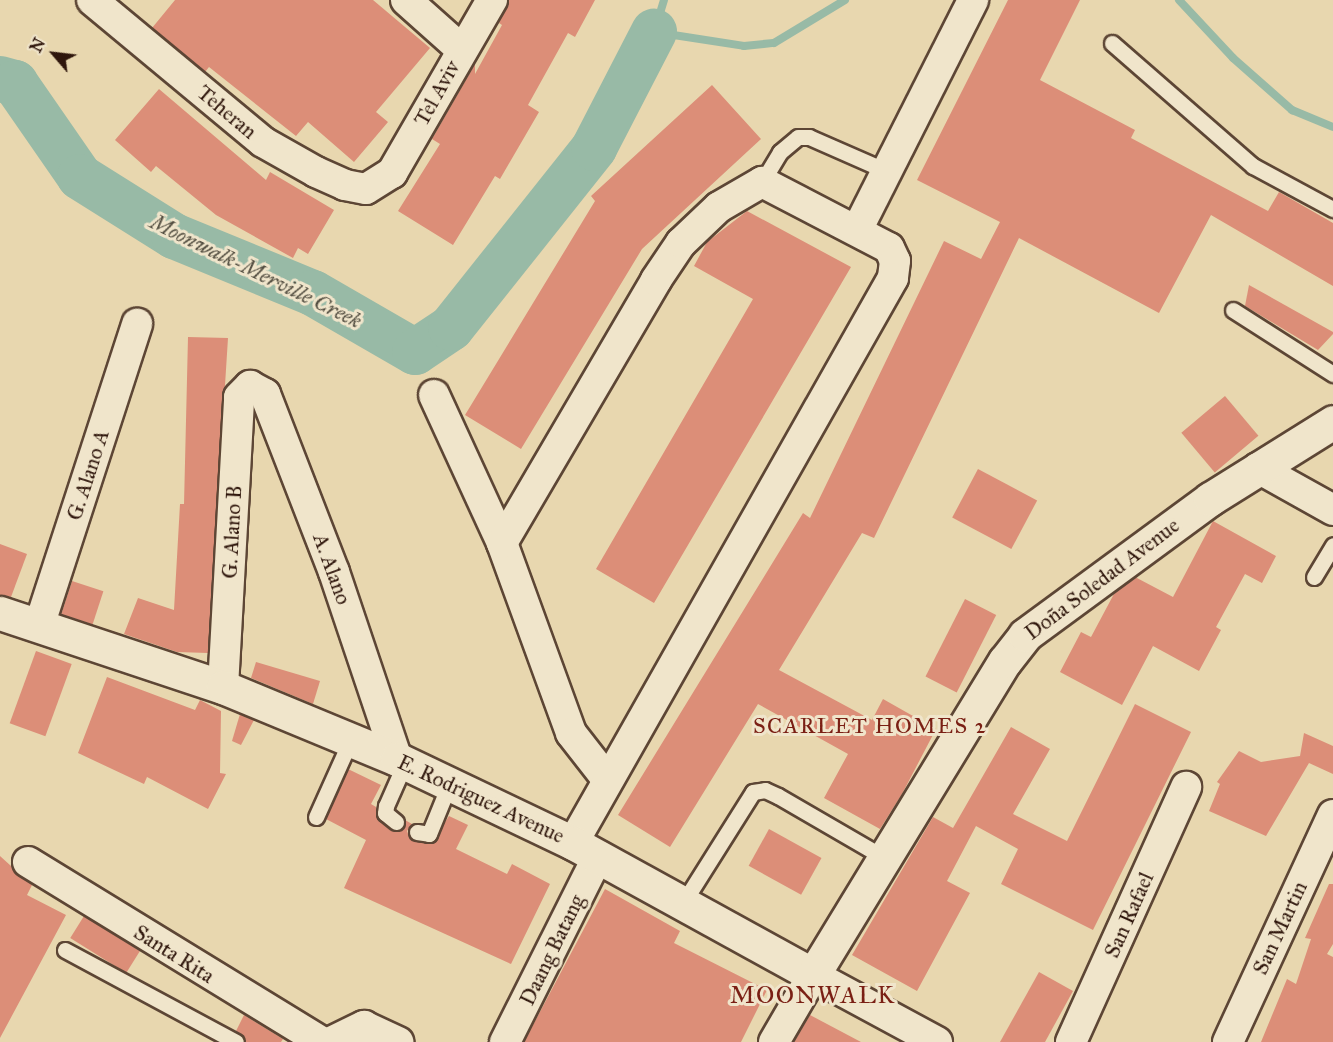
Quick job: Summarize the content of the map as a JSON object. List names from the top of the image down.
{
  "streets": {
    "main road": ["Doña Soledad Avenue", "E. Rodriguez Avenue"],
    "street": [
      "Tel Aviv",
      "Teheran",
      "G. Alano A",
      "G. Alano B",
      "A. Alano",
      "San Rafael",
      "San Martin",
      "Daang Batang",
      "Santa Rita"
    ]
  },
  "crossings": [
    ["Tel Aviv", "Teheran"],
    ["G. Alano A", "E. Rodriguez Avenue"],
    ["G. Alano B", "A. Alano"],
    ["G. Alano B", "E. Rodriguez Avenue"],
    ["A. Alano", "E. Rodriguez Avenue"],
    ["Doña Soledad Avenue", "E. Rodriguez Avenue"],
    ["E. Rodriguez Avenue", "Daang Batang"]
  ],
  "districts": ["SCARLET HOMES 2", "MOONWALK"],
  "water": ["Moonwalk-Merville Creek"],
  "north": "top left"
}
